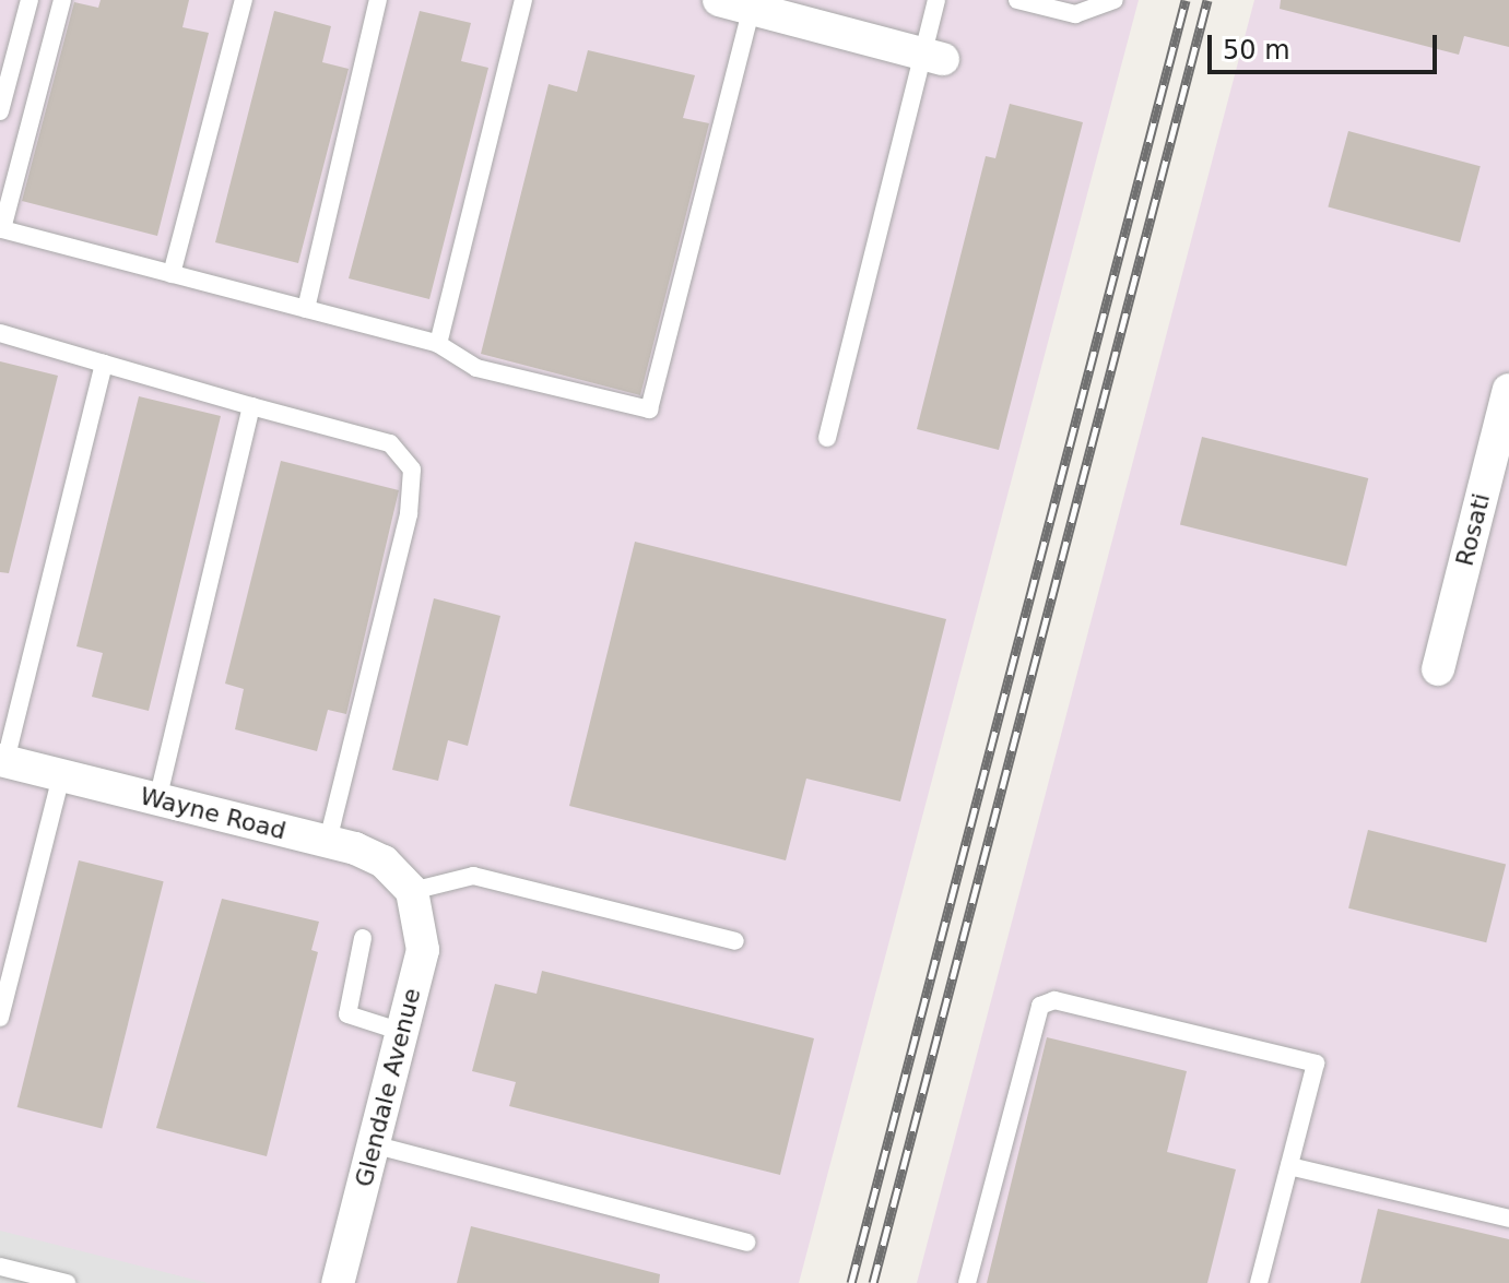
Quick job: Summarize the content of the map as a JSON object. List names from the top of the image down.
{
  "streets": {
    "street": ["Rosati", "Wayne Road", "Glendale Avenue"]
  },
  "crossings": [
    ["Wayne Road", "Glendale Avenue"]
  ],
  "scale_bar": "50 m"
}
